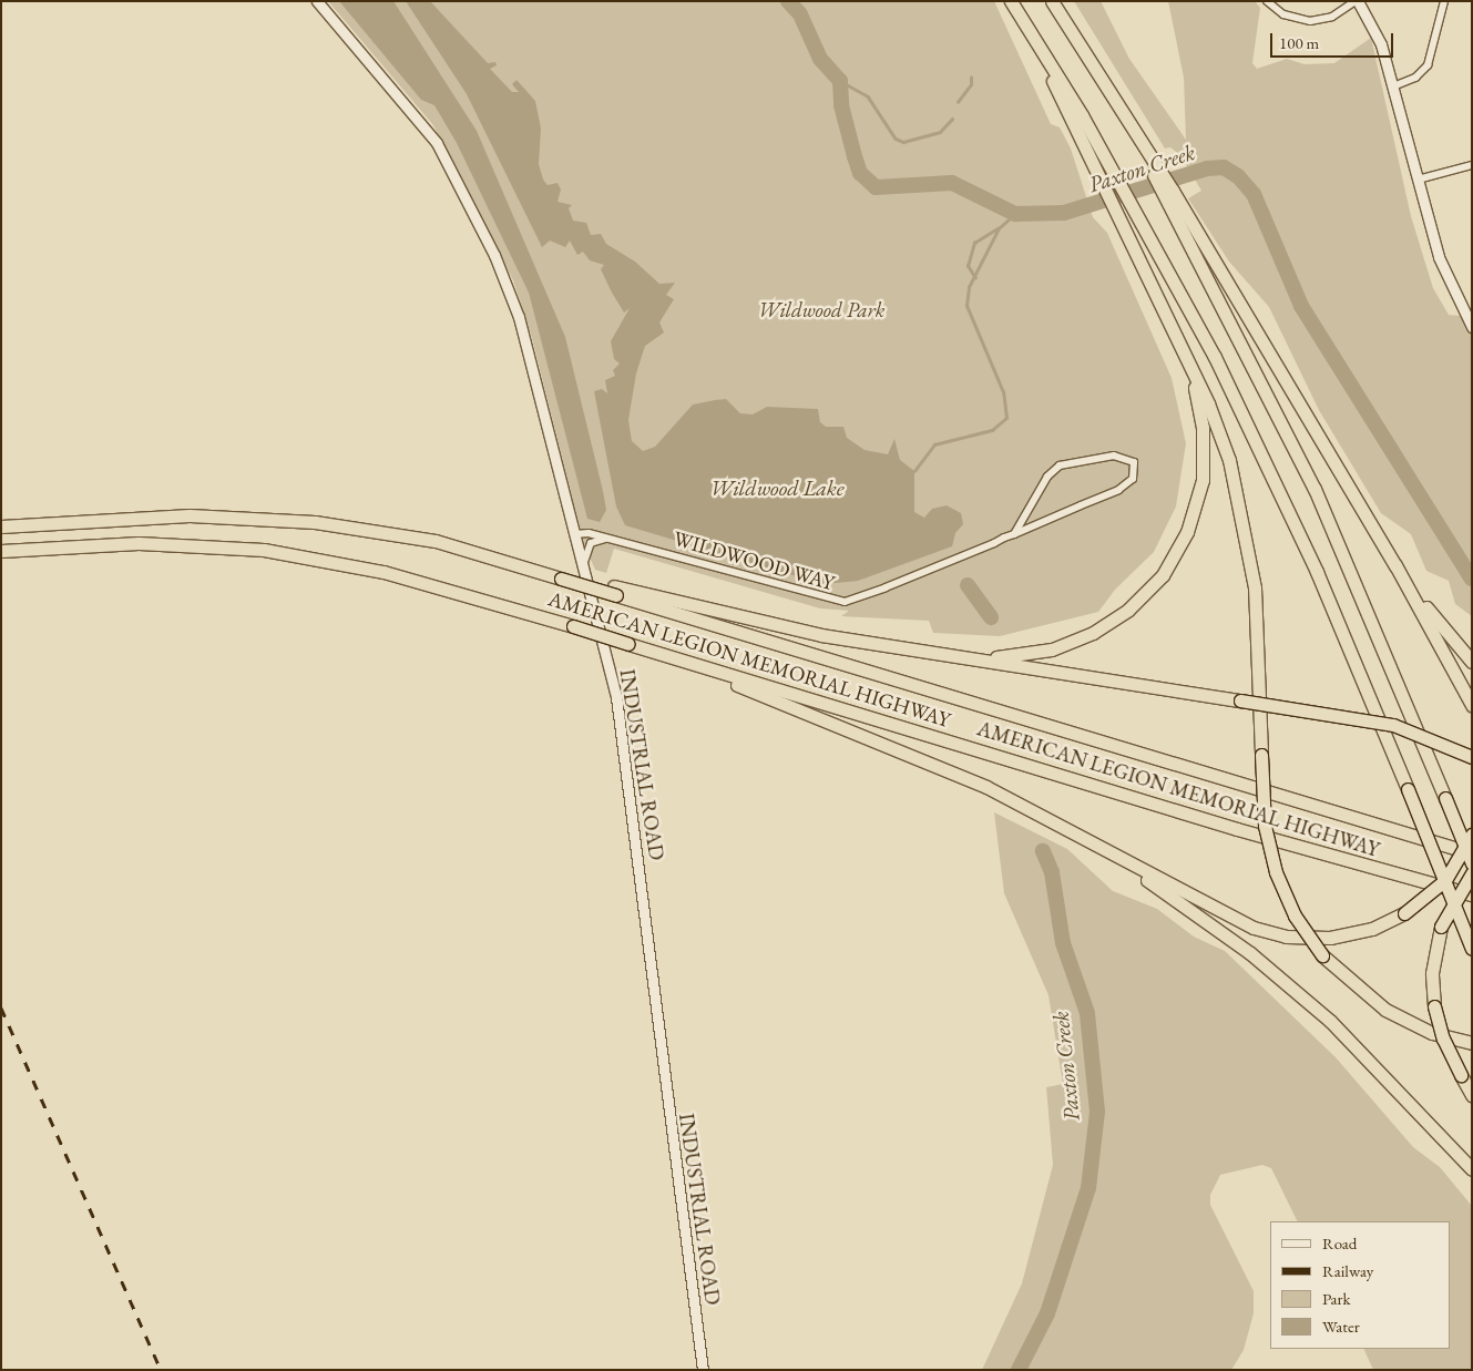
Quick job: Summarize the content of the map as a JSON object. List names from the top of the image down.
{
  "streets": {
    "highway": ["AMERICAN LEGION MEMORIAL HIGHWAY"],
    "street": ["WILDWOOD WAY", "INDUSTRIAL ROAD"]
  },
  "crossings": [
    ["WILDWOOD WAY", "INDUSTRIAL ROAD"]
  ],
  "water": ["Paxton Creek", "Wildwood Lake"],
  "parks": ["Wildwood Park"],
  "legend": [
    "Road",
    "Railway",
    "Park",
    "Water"
  ],
  "scale_bar": "100 m"
}
